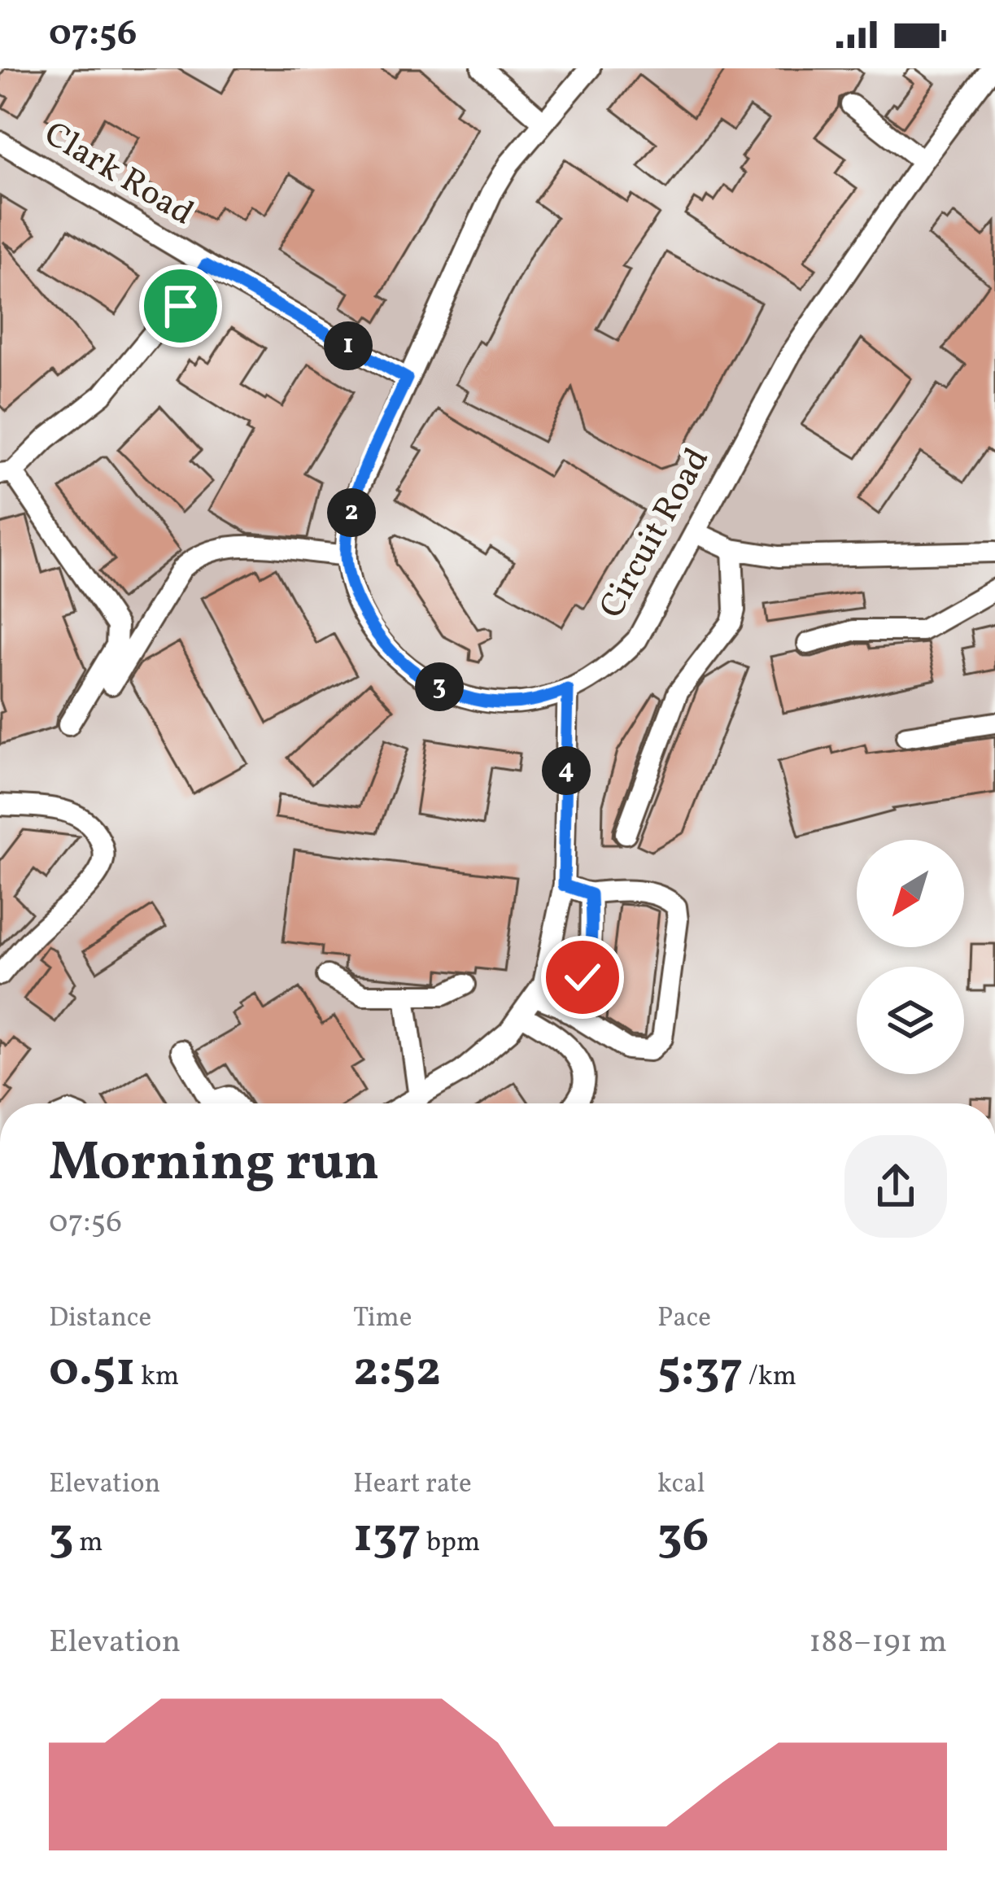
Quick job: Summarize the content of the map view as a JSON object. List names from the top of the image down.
{
  "streets": {
    "lane": ["Clark Road", "Circuit Road"]
  },
  "crossings": [
    ["Clark Road", "Circuit Road"]
  ],
  "north": "bottom left",
  "page": {
    "status": "07:56",
    "pins": [
      "1",
      "2",
      "3",
      "4"
    ],
    "heading": ["Morning run", "07:56"],
    "stats": [
      ["Distance", "0.51 km"],
      ["Time", "2:52"],
      ["Pace", "5:37 /km"],
      ["Elevation", "3 m"],
      ["Heart rate", "137 bpm"],
      ["kcal", "36"]
    ],
    "chart": ["Elevation", "188–191 m"]
  }
}
